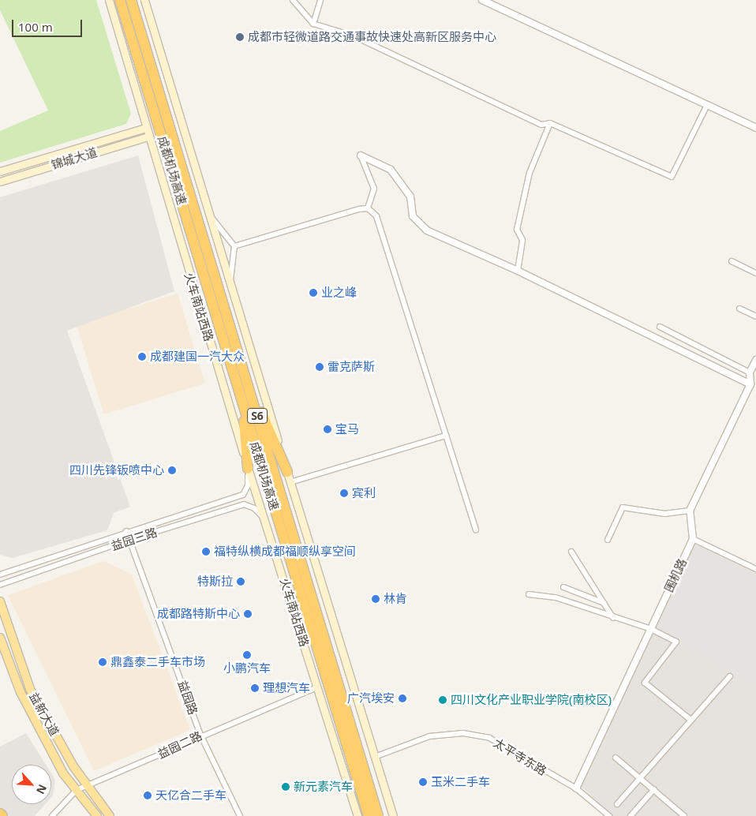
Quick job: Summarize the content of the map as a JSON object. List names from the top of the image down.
{
  "streets": {
    "highway": ["成都机场高速", "S6"],
    "main road": ["锦城大道", "火车南站西路", "益新大道"],
    "street": [
      "益园三路",
      "围机路",
      "益园路",
      "益园二路",
      "太平寺东路"
    ]
  },
  "crossings": [
    ["锦城大道", "火车南站西路"],
    ["火车南站西路", "益园三路"],
    ["火车南站西路", "益园二路"],
    ["益园三路", "益园路"],
    ["围机路", "太平寺东路"],
    ["益园路", "益园二路"],
    ["益新大道", "益园二路"]
  ],
  "places": [
    "成都市轻微道路交通事故快速处高新区服务中心",
    "业之峰",
    "成都建国一汽大众",
    "雷克萨斯",
    "宝马",
    "四川先锋钣喷中心",
    "宾利",
    "福特纵横成都福顺纵享空间",
    "特斯拉",
    "林肯",
    "成都路特斯中心",
    "小鹏汽车",
    "鼎鑫泰二手车市场",
    "理想汽车",
    "广汽埃安",
    "四川文化产业职业学院(南校区)",
    "玉米二手车",
    "新元素汽车",
    "天亿合二手车"
  ],
  "scale_bar": "100 m",
  "north": "bottom right"
}
